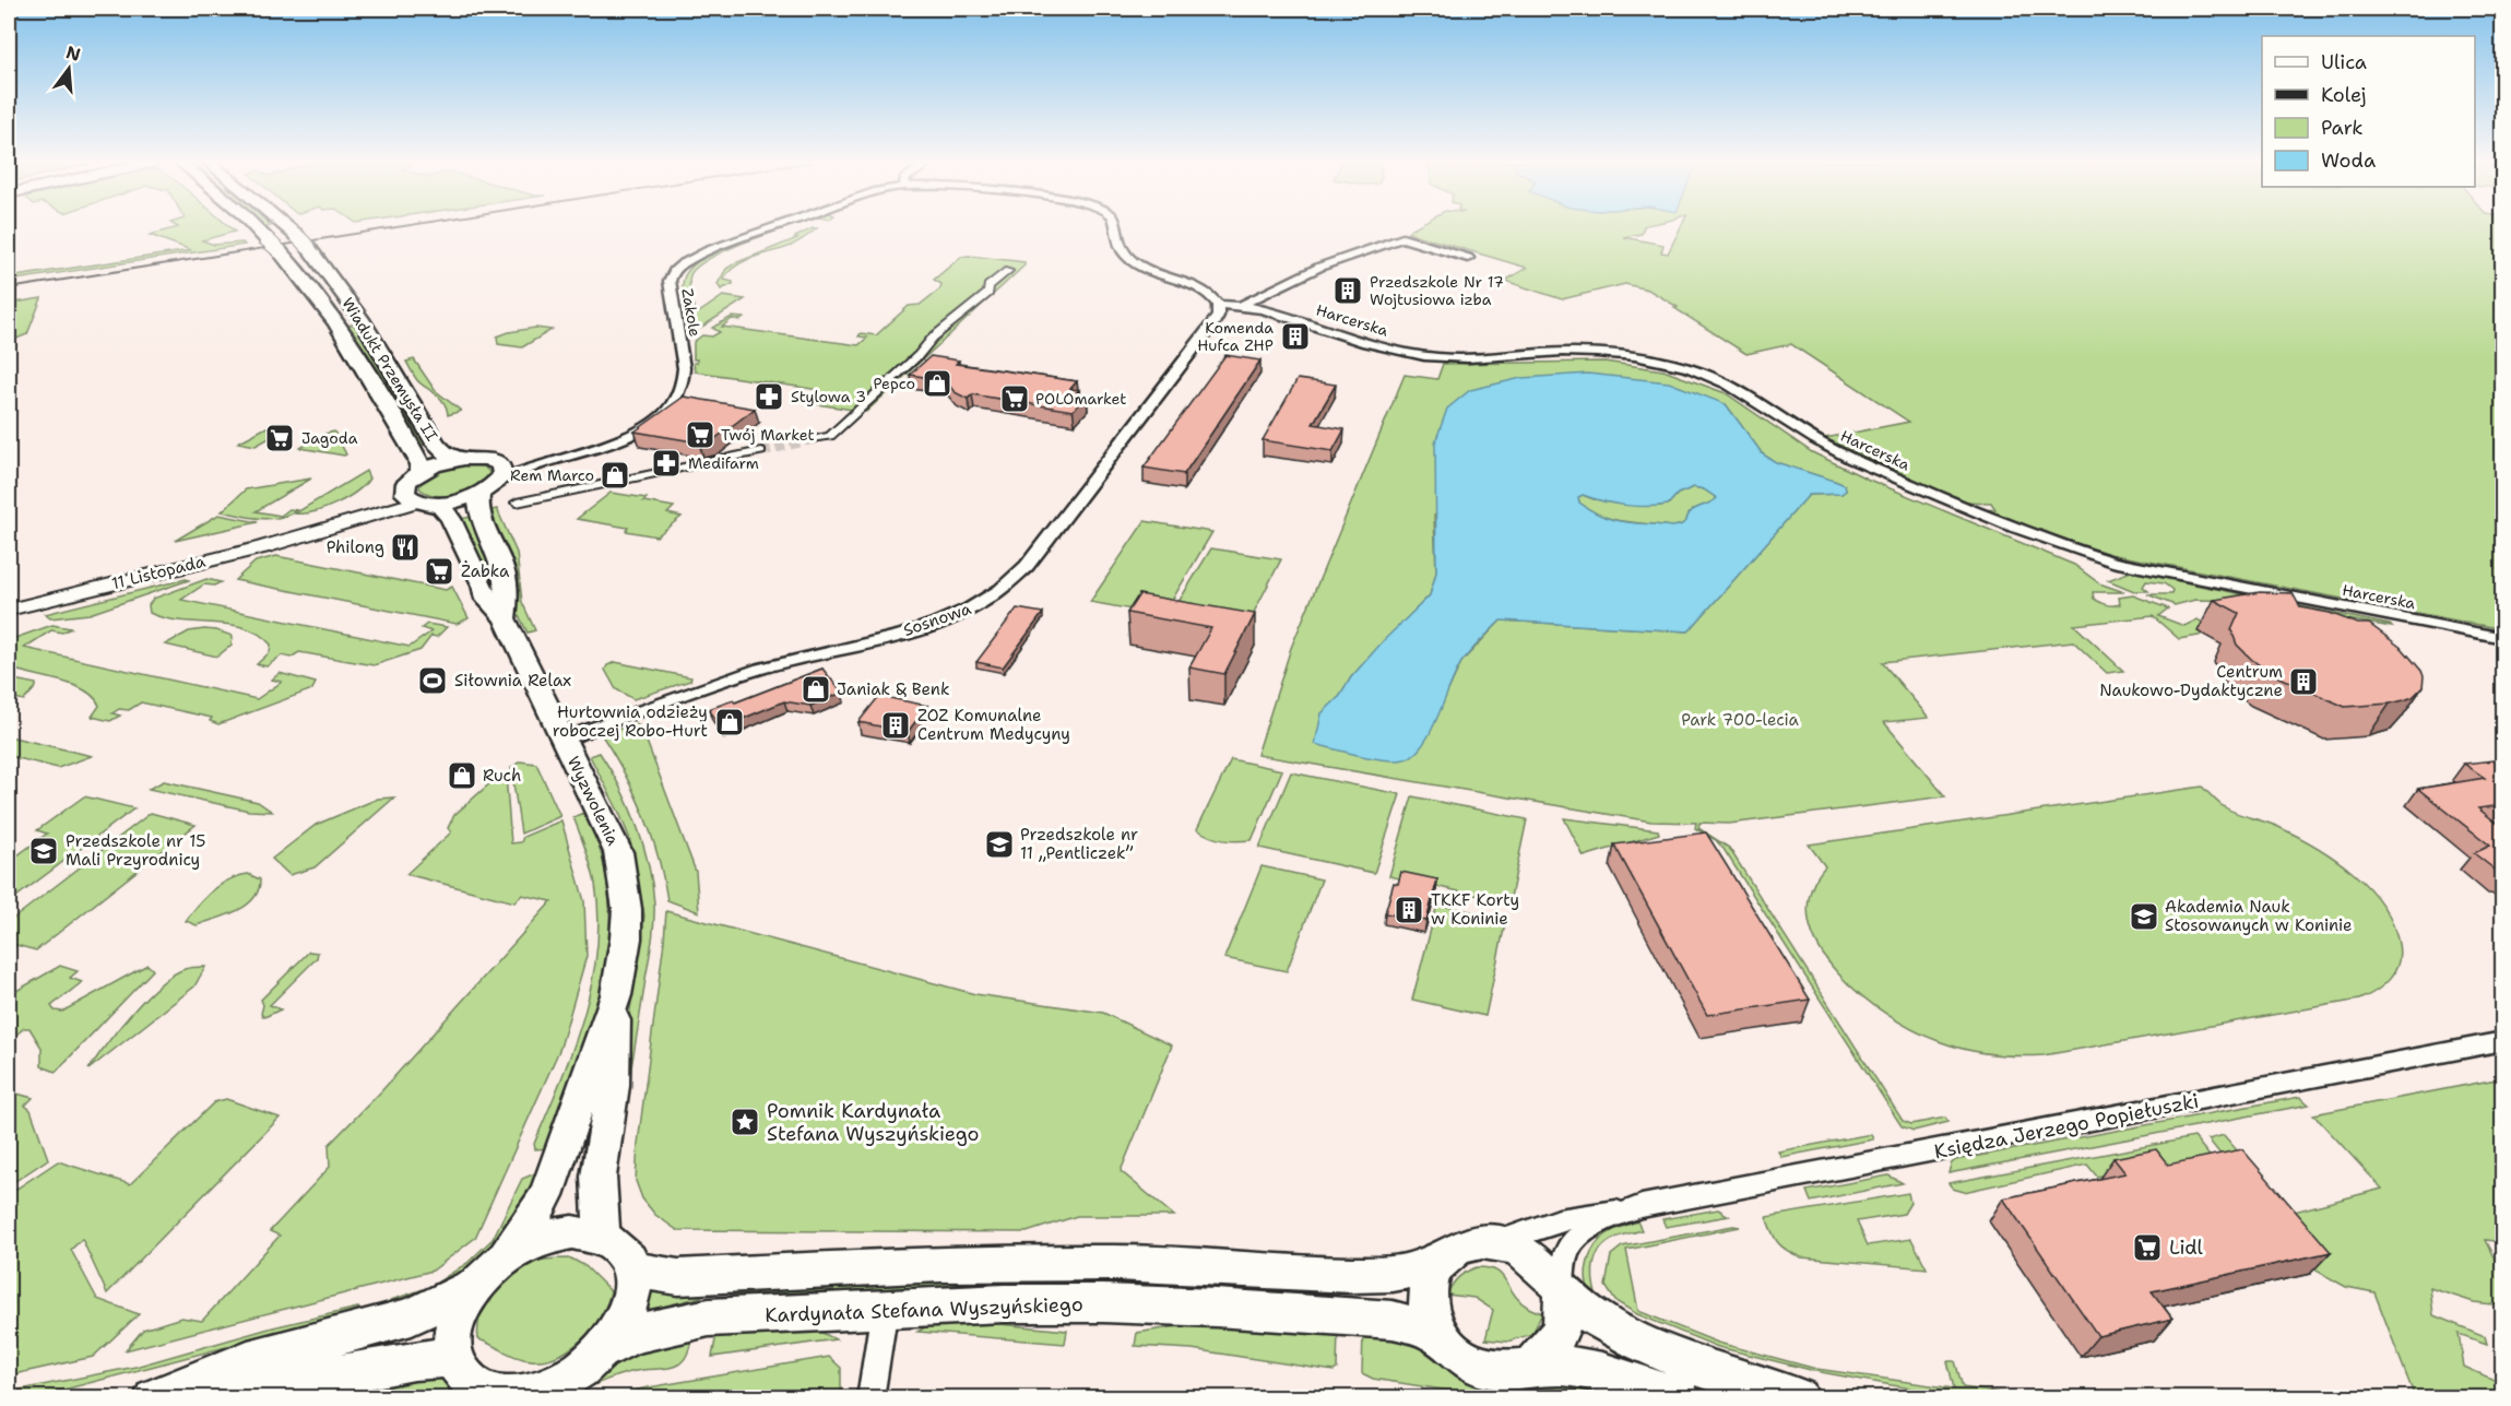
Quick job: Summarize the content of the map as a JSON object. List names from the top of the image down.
{
  "streets": {
    "main road": ["Wiadukt Przemysła II", "Wyzwolenia", "Kardynała Stefana Wyszyńskiego"],
    "street": [
      "Zakole",
      "Harcerska",
      "11 Listopada",
      "Sosnowa",
      "Księdza Jerzego Popiełuszki"
    ]
  },
  "crossings": [
    ["Zakole", "Sosnowa"],
    ["11 Listopada", "Wyzwolenia"],
    ["Sosnowa", "Wyzwolenia"],
    ["Wyzwolenia", "Kardynała Stefana Wyszyńskiego"],
    ["Księdza Jerzego Popiełuszki", "Kardynała Stefana Wyszyńskiego"]
  ],
  "parks": ["Park 700-lecia"],
  "places": {
    "building": [
      "Przedszkole Nr 17 Wojtusiowa izba",
      "Komenda Hufca ZHP",
      "Centrum Naukowo-Dydaktyczne",
      "ZOZ Komunalne Centrum Medycyny",
      "TKKF Korty w Koninie"
    ],
    "shop": [
      "Pepco",
      "Rem Marco",
      "Janiak & Benk",
      "Hurtownia odzieży roboczej Robo-Hurt",
      "Ruch"
    ],
    "pharmacy": ["Stylowa 3", "Medifarm"],
    "supermarket": [
      "POLOmarket",
      "Twój Market",
      "Jagoda",
      "Żabka",
      "Lidl"
    ],
    "restaurant": ["Philong"],
    "sports": ["Siłownia Relax"],
    "school or university": ["Przedszkole nr 11 „Pentliczek”", "Przedszkole nr 15 Mali Przyrodnicy", "Akademia Nauk Stosowanych w Koninie"],
    "place": ["Pomnik Kardynała Stefana Wyszyńskiego"]
  },
  "legend": [
    "Ulica",
    "Kolej",
    "Park",
    "Woda"
  ],
  "north": "top"
}
